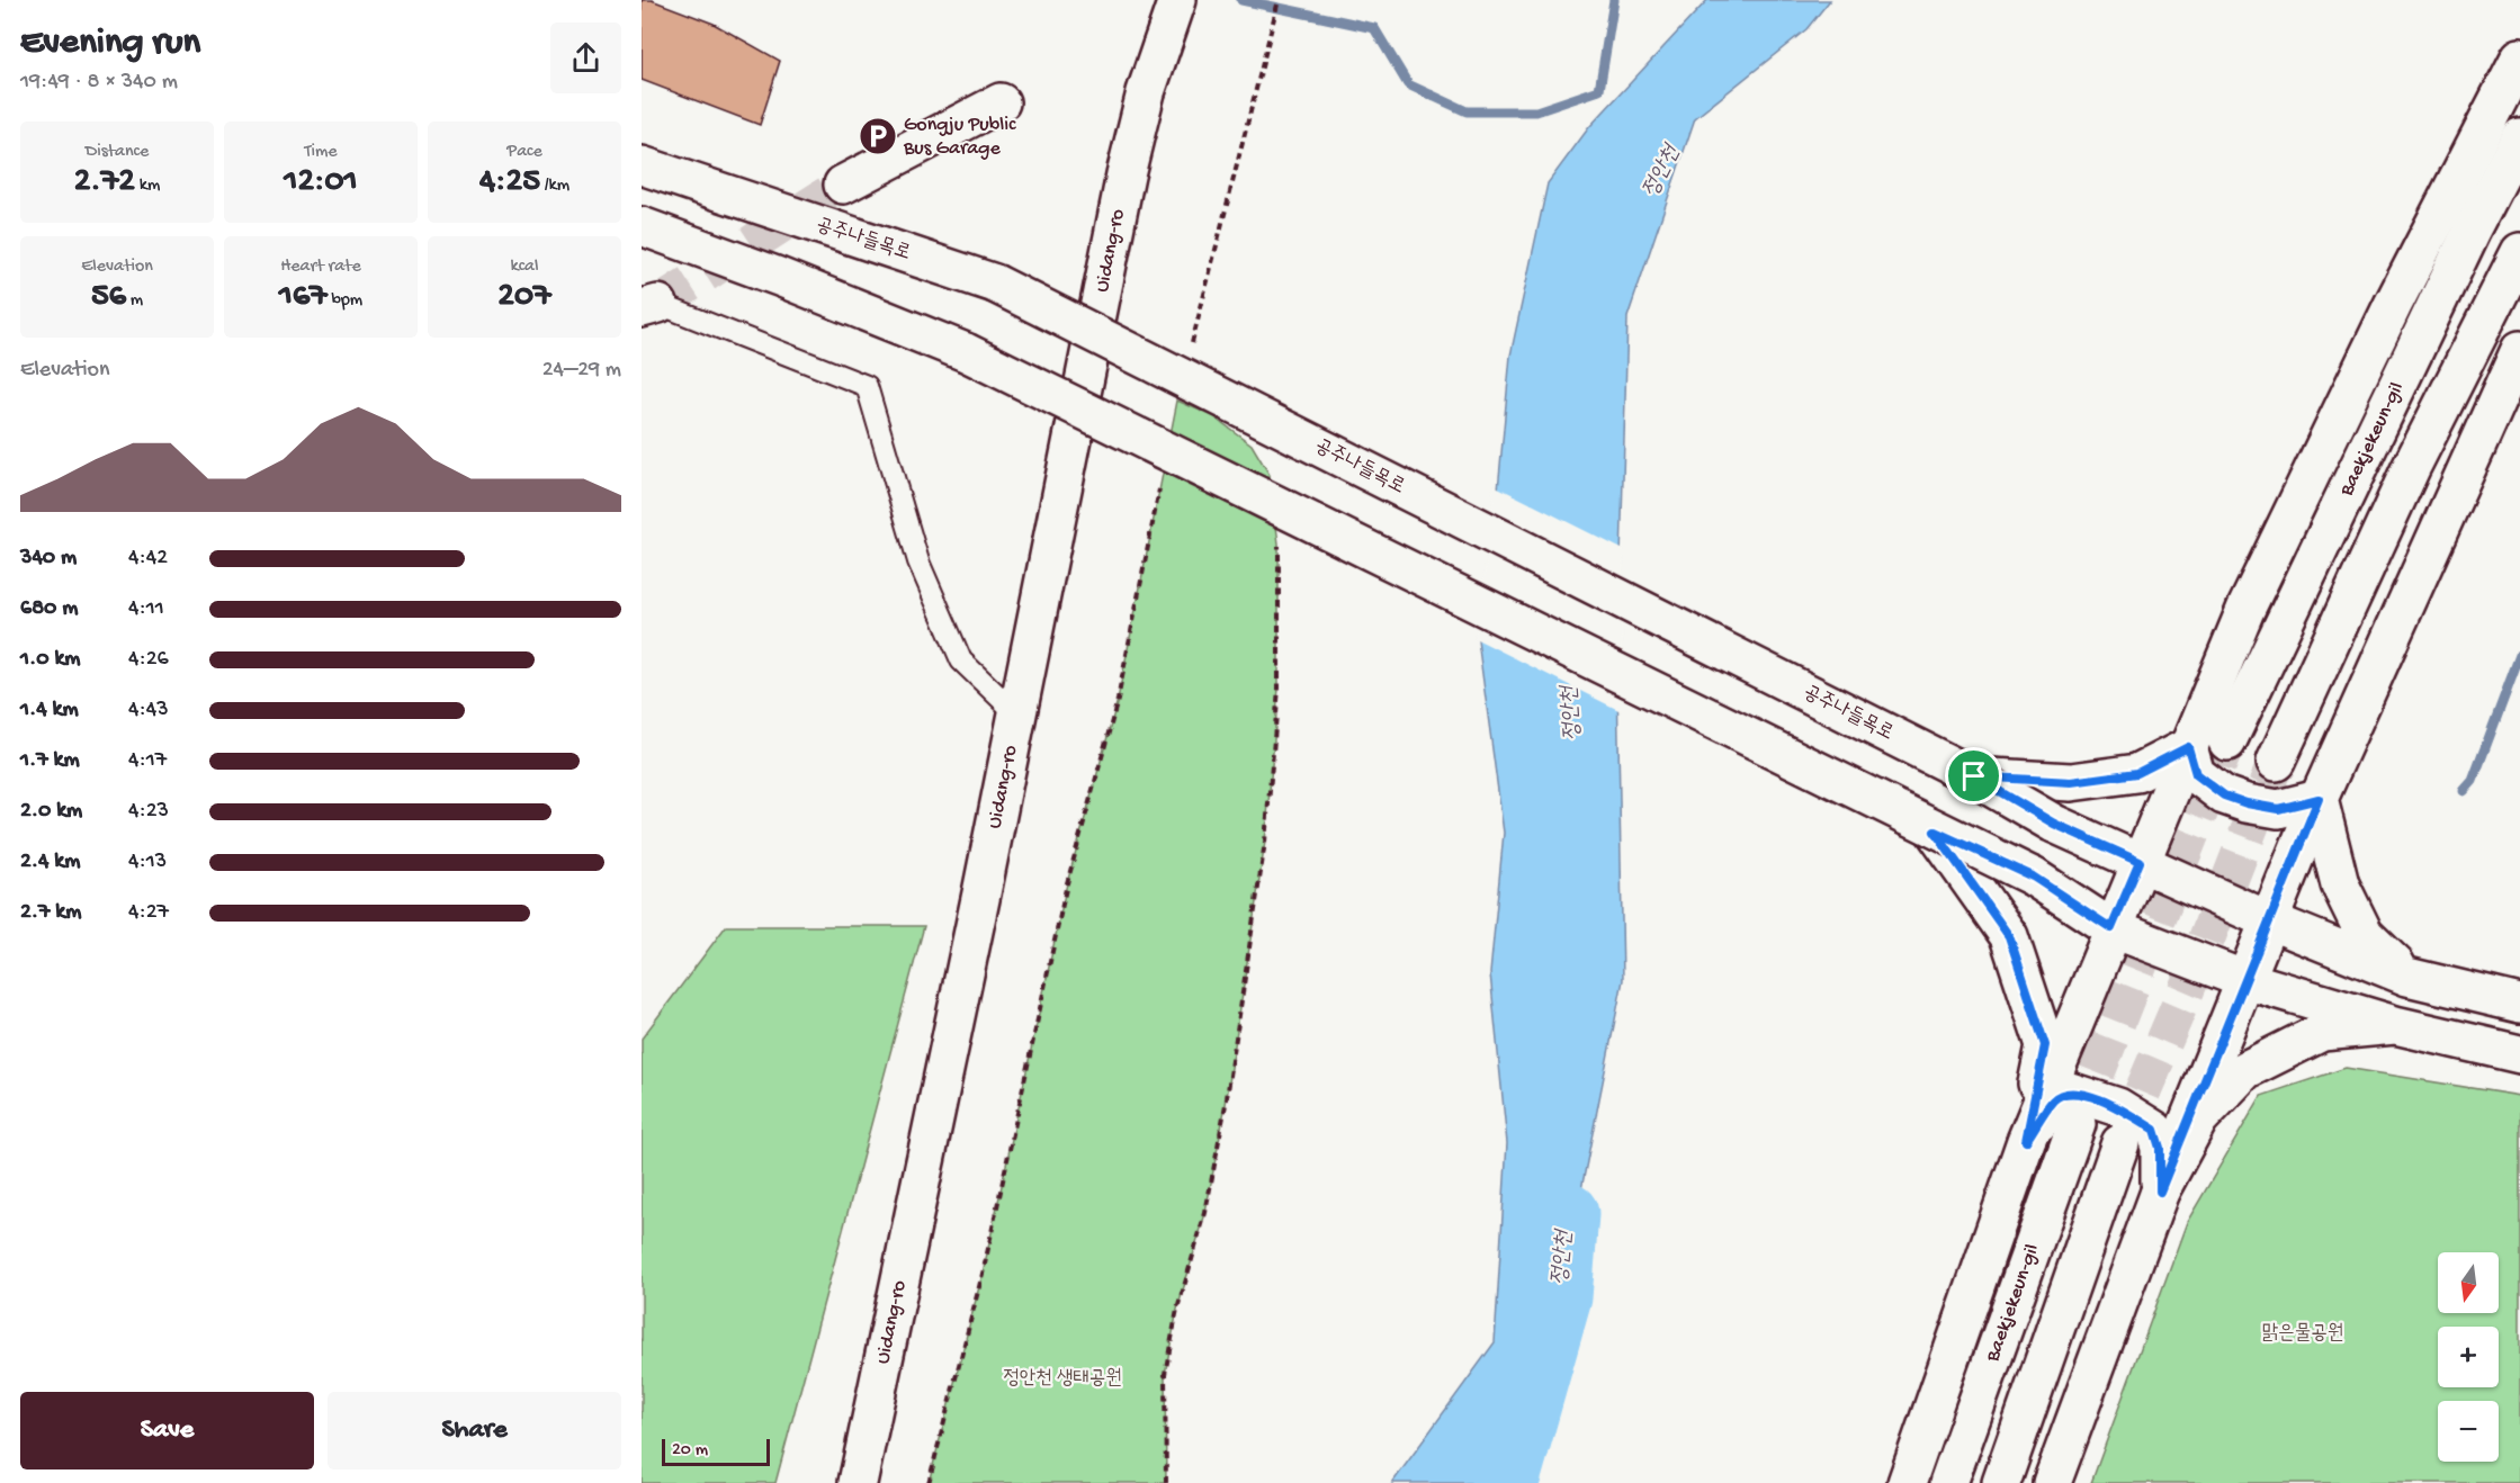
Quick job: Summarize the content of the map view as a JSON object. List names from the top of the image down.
{
  "streets": {
    "main road": ["공주나들목로", "Uidang-ro", "Baekjekeun-gil"]
  },
  "water": ["정안천"],
  "parks": ["맑은물공원", "정안천 생태공원"],
  "places": {
    "parking": ["Gongju Public Bus Garage"]
  },
  "scale_bar": "20 m",
  "north": "bottom",
  "page": {
    "heading": ["Evening run", "19:49 · 8 × 340 m"],
    "stats": [
      ["Distance", "2.72 km"],
      ["Time", "12:01"],
      ["Pace", "4:25 /km"],
      ["Elevation", "56 m"],
      ["Heart rate", "167 bpm"],
      ["kcal", "207"]
    ],
    "chart": ["Elevation", "24–29 m"],
    "list": [
      {
        "name": "340 m",
        "note": "4:42"
      },
      {
        "name": "680 m",
        "note": "4:11"
      },
      {
        "name": "1.0 km",
        "note": "4:26"
      },
      {
        "name": "1.4 km",
        "note": "4:43"
      },
      {
        "name": "1.7 km",
        "note": "4:17"
      },
      {
        "name": "2.0 km",
        "note": "4:23"
      },
      {
        "name": "2.4 km",
        "note": "4:13"
      },
      {
        "name": "2.7 km",
        "note": "4:27"
      }
    ],
    "map_buttons": ["+", "−"],
    "buttons": ["Save", "Share"],
    "scale": "20 m"
  }
}
